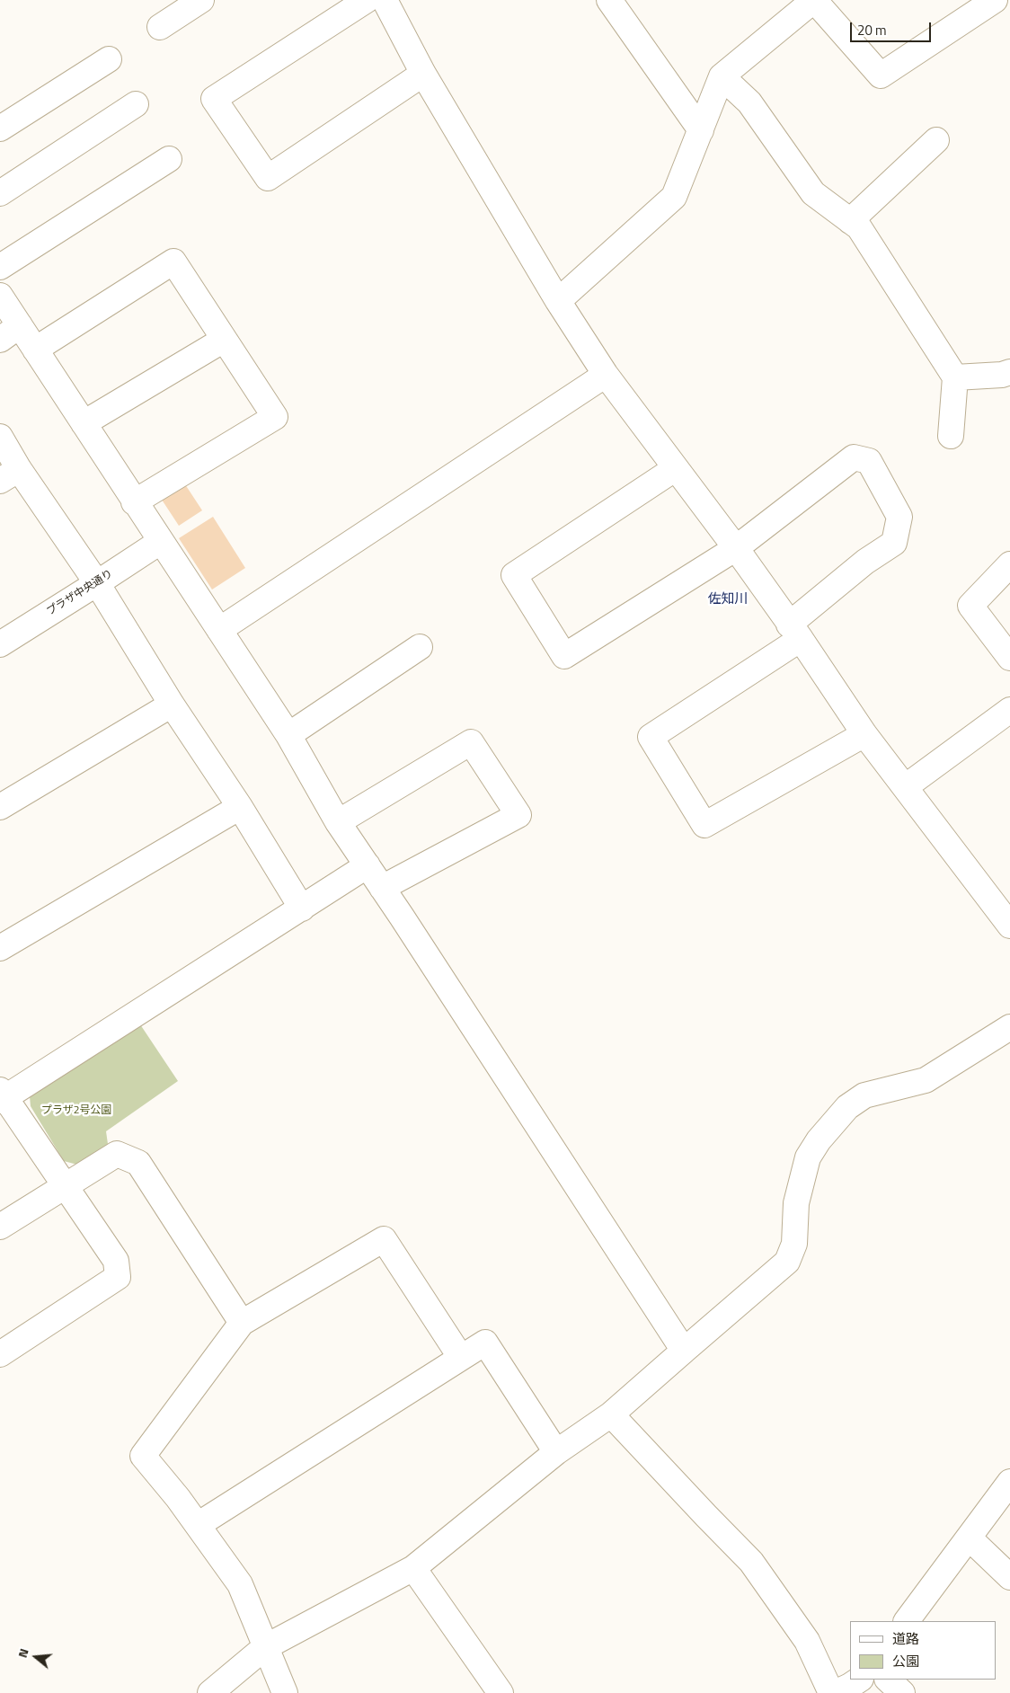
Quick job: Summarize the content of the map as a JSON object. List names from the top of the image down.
{
  "streets": {
    "street": ["プラザ中央通り"]
  },
  "districts": ["佐知川"],
  "parks": ["プラザ2号公園"],
  "legend": ["道路", "公園"],
  "scale_bar": "20 m",
  "north": "left"
}
